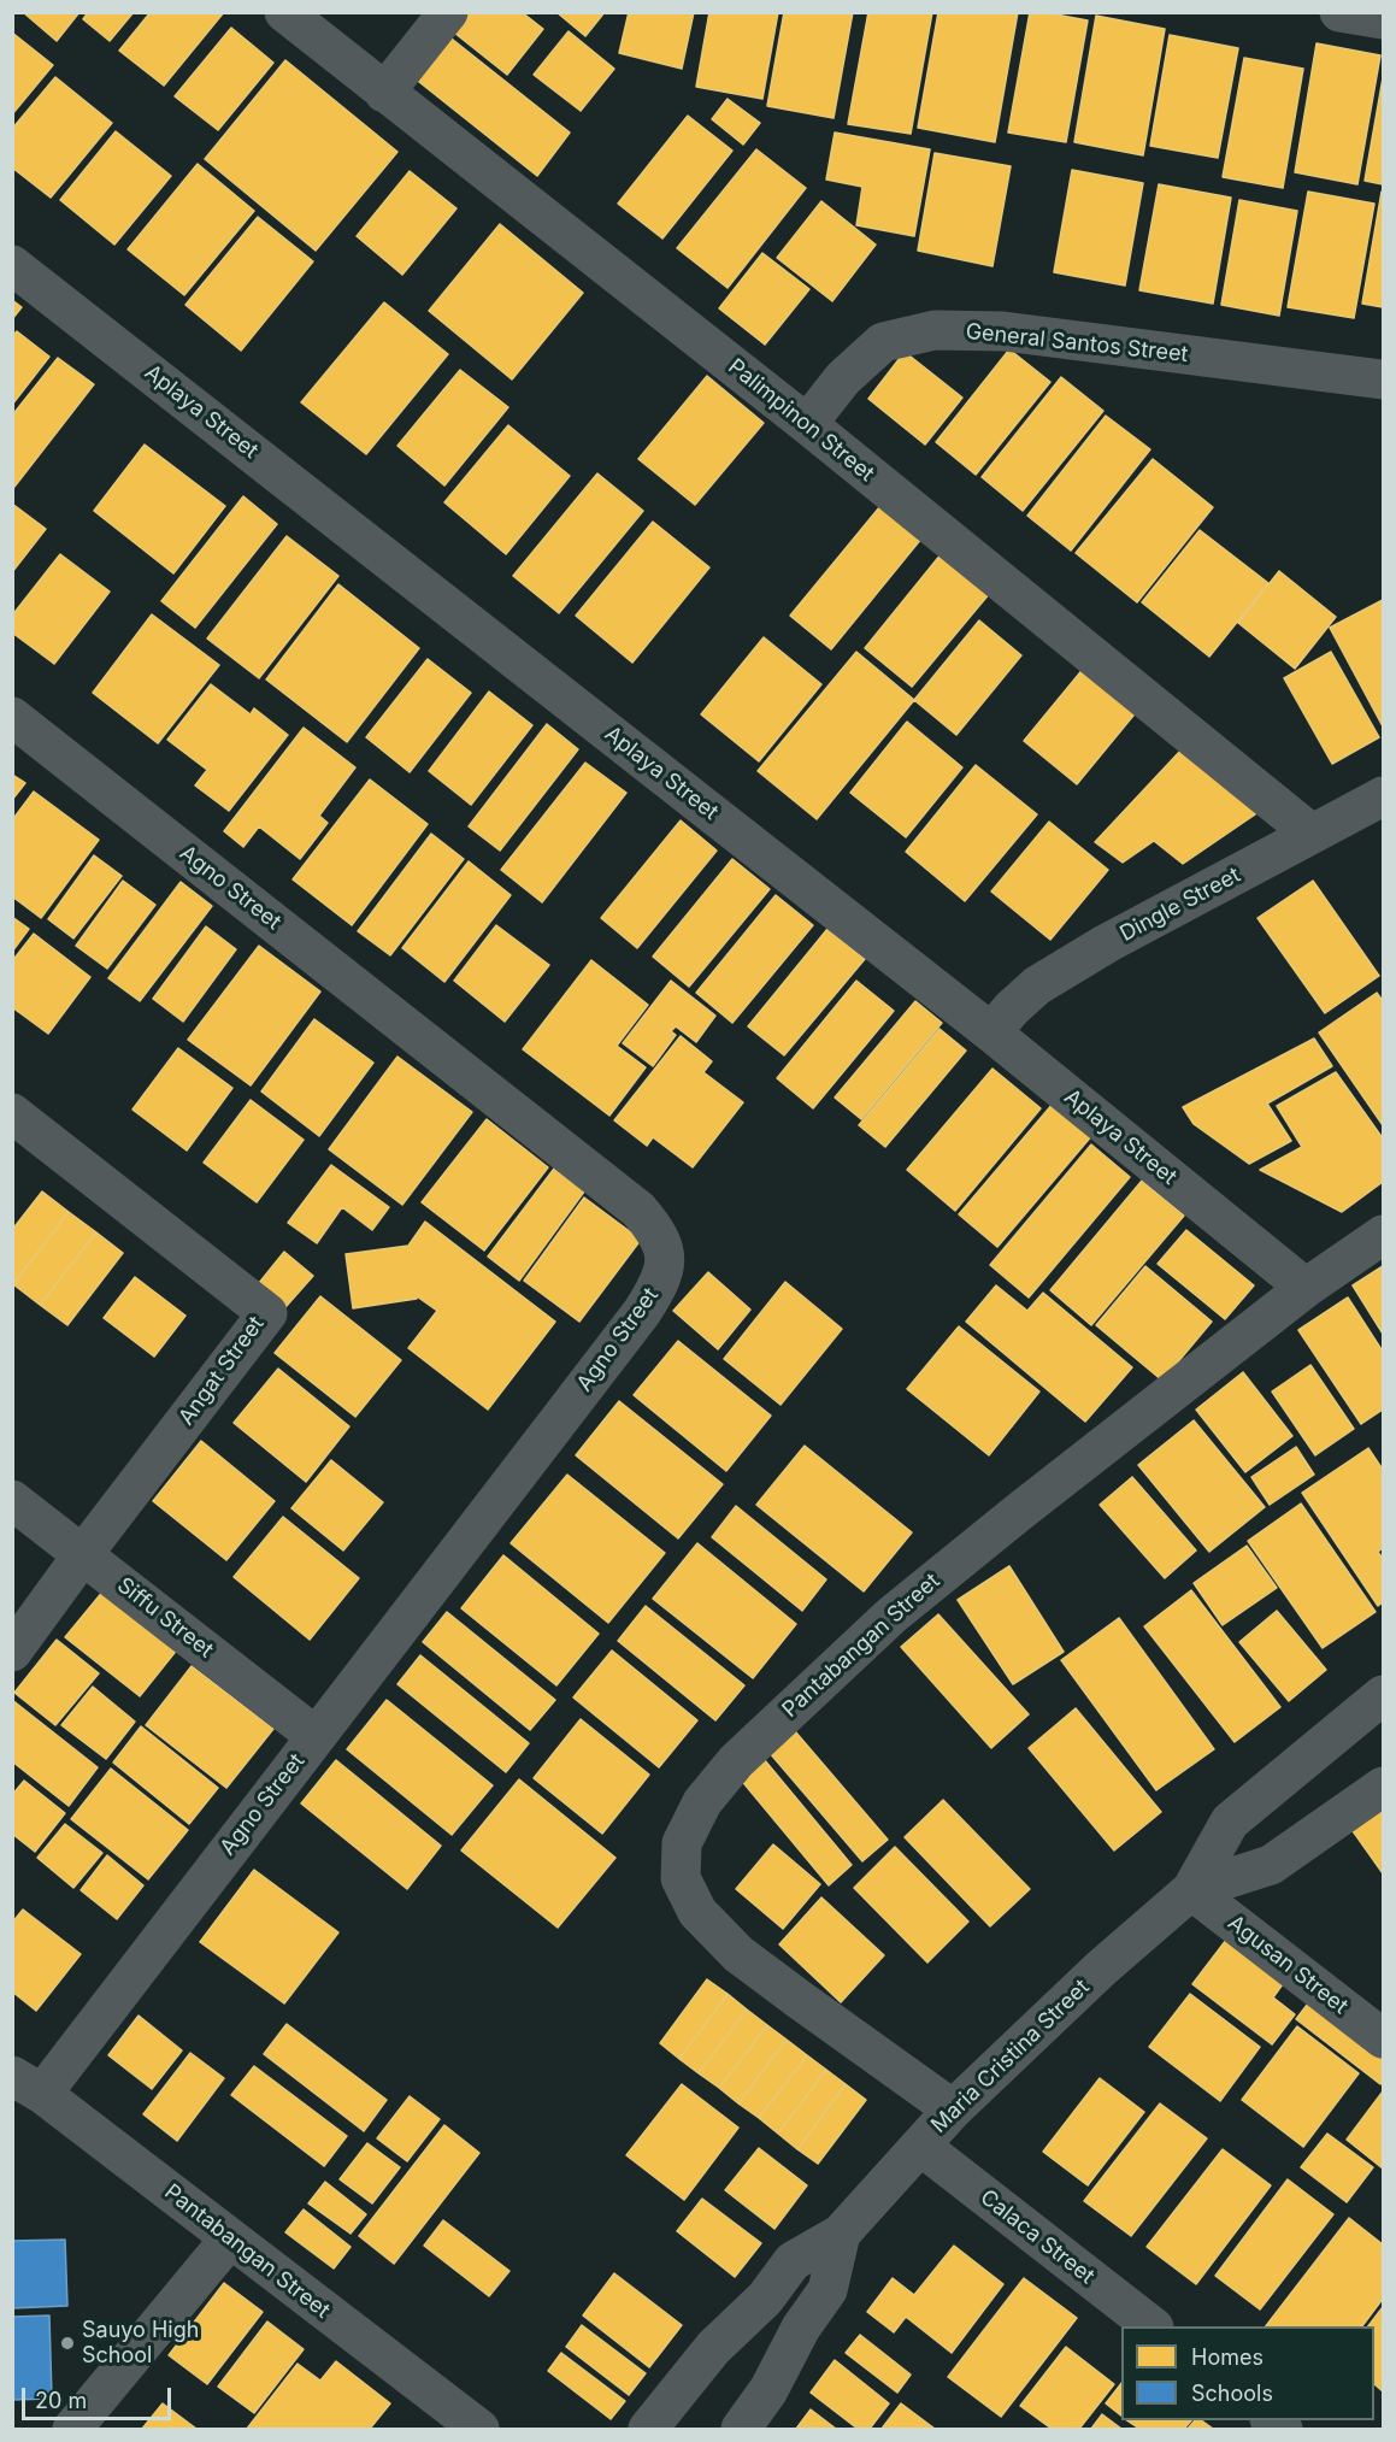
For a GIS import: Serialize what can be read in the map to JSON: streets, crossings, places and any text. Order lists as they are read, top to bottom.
{
  "streets": {
    "street": [
      "General Santos Street",
      "Aplaya Street",
      "Palimpinon Street",
      "Agno Street",
      "Dingle Street",
      "Angat Street",
      "Siffu Street",
      "Pantabangan Street",
      "Agusan Street",
      "Maria Cristina Street",
      "Calaca Street"
    ]
  },
  "crossings": [
    ["General Santos Street", "Palimpinon Street"],
    ["Aplaya Street", "Dingle Street"],
    ["Aplaya Street", "Pantabangan Street"],
    ["Palimpinon Street", "Dingle Street"],
    ["Agno Street", "Siffu Street"],
    ["Agno Street", "Pantabangan Street"],
    ["Angat Street", "Siffu Street"],
    ["Pantabangan Street", "Maria Cristina Street"],
    ["Agusan Street", "Maria Cristina Street"],
    ["Maria Cristina Street", "Calaca Street"]
  ],
  "places": ["Sauyo High School"],
  "legend": ["Homes", "Schools"],
  "scale_bar": "20 m"
}
